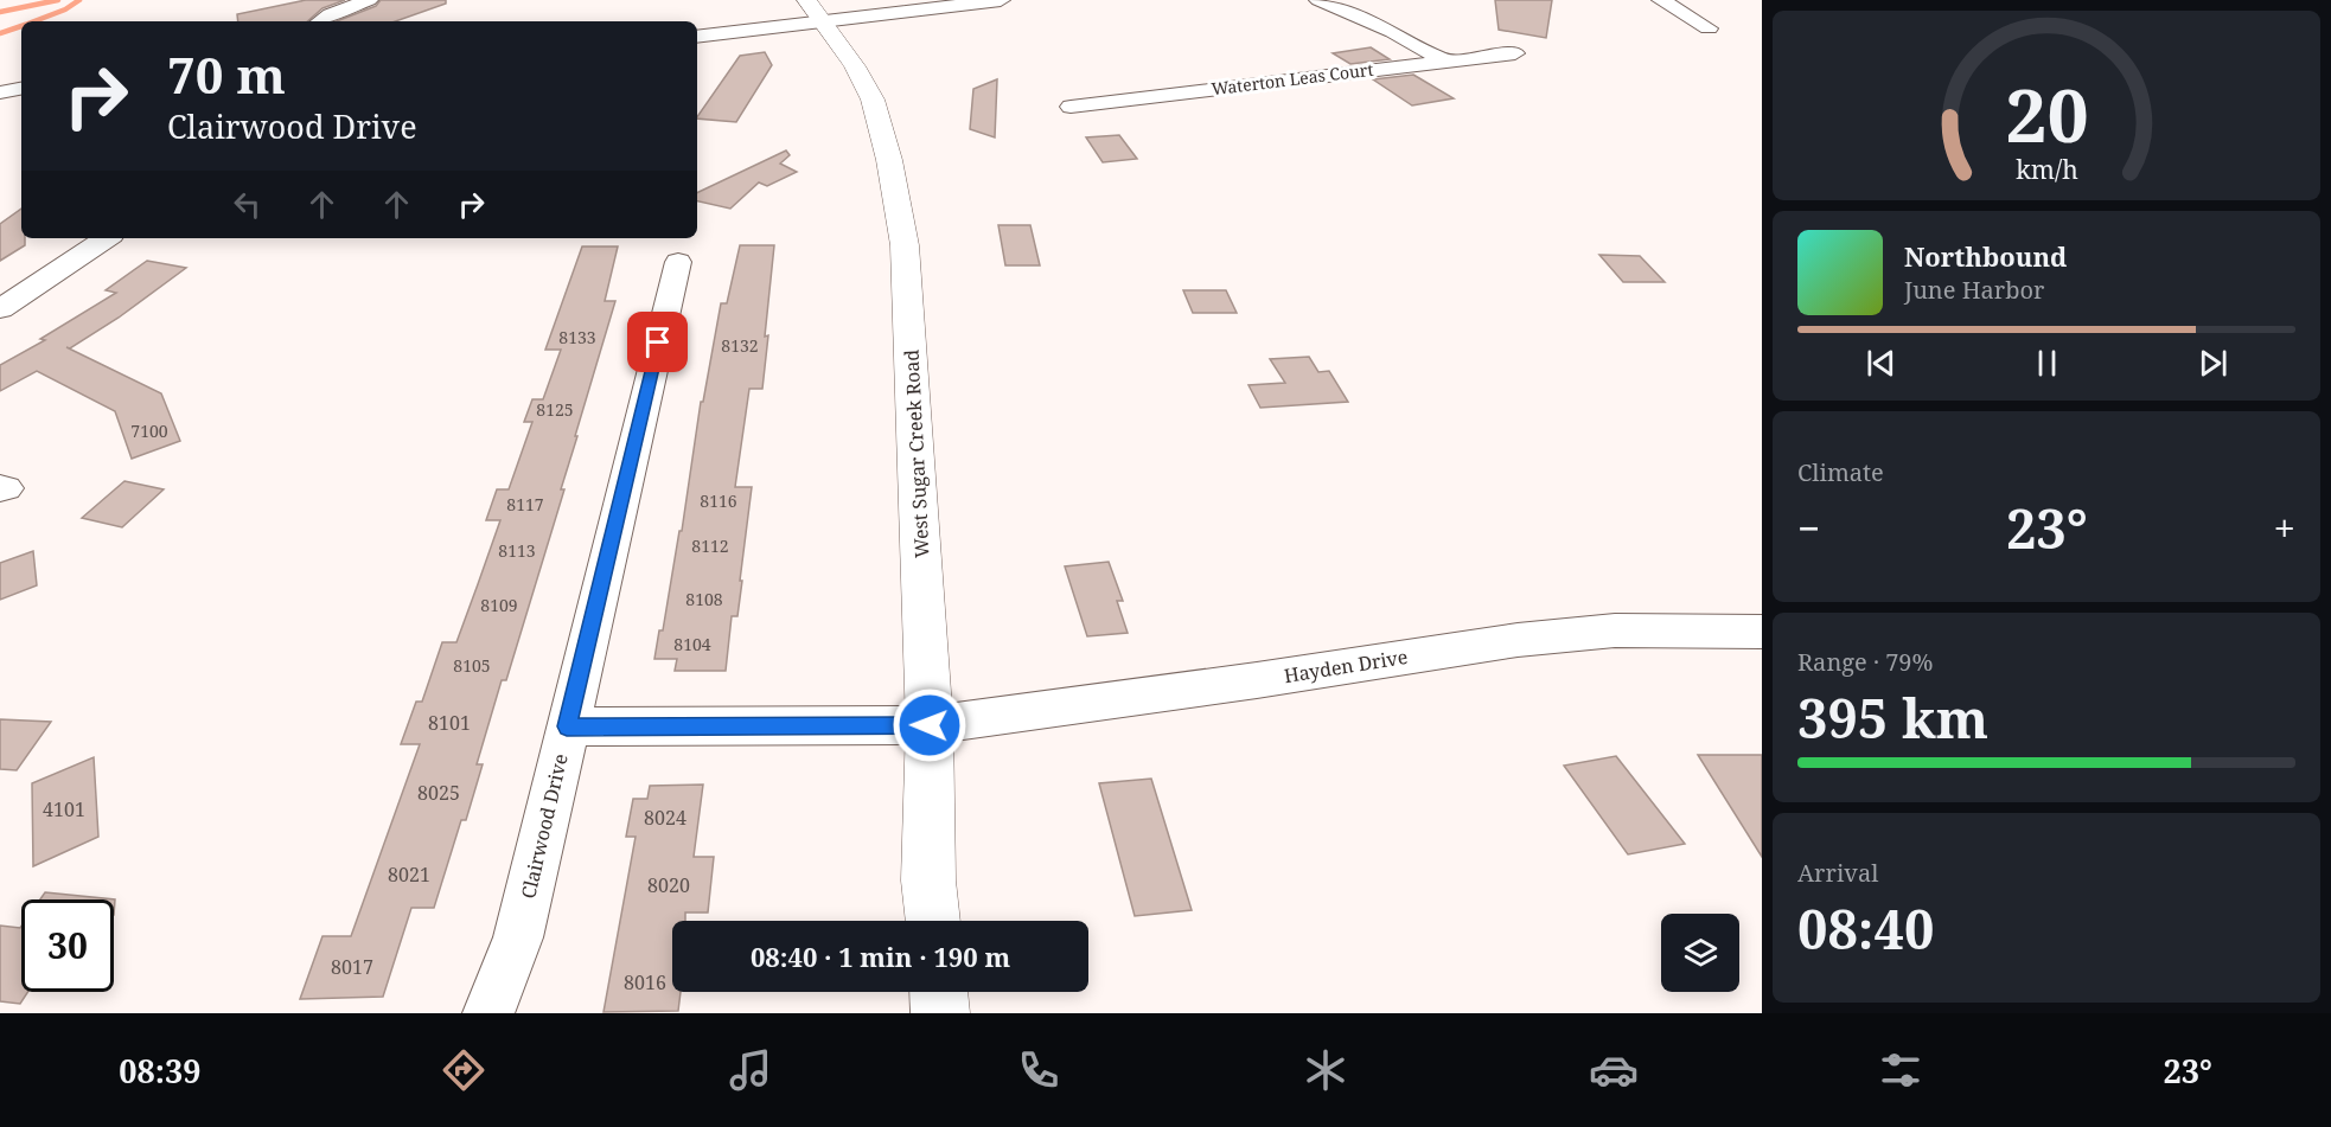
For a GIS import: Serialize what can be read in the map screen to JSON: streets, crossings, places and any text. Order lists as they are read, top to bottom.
{
  "streets": {
    "main road": ["West Sugar Creek Road"],
    "street": ["Waterton Leas Court", "Hayden Drive", "Clairwood Drive"]
  },
  "crossings": [
    ["West Sugar Creek Road", "Hayden Drive"],
    ["Hayden Drive", "Clairwood Drive"]
  ],
  "house_numbers": [
    "8133",
    "8132",
    "8125",
    "7100",
    "8116",
    "8117",
    "8112",
    "8113",
    "8108",
    "8109",
    "8104",
    "8105",
    "8101",
    "8025",
    "4101",
    "8024",
    "8021",
    "8020",
    "8017",
    "8016"
  ],
  "page": {
    "turn": ["70 m", "Clairwood Drive"],
    "song": ["Northbound", "June Harbor"],
    "tile": [
      "Climate",
      ["Range · 79%", "395 km"],
      ["Arrival", "08:40"]
    ],
    "heat": ["−", "23°", "+"],
    "limit": "30",
    "trip": "08:40 · 1 min · 190 m",
    "tabs": ["08:39", "23°"],
    "gauge": ["20", "km/h"]
  }
}
